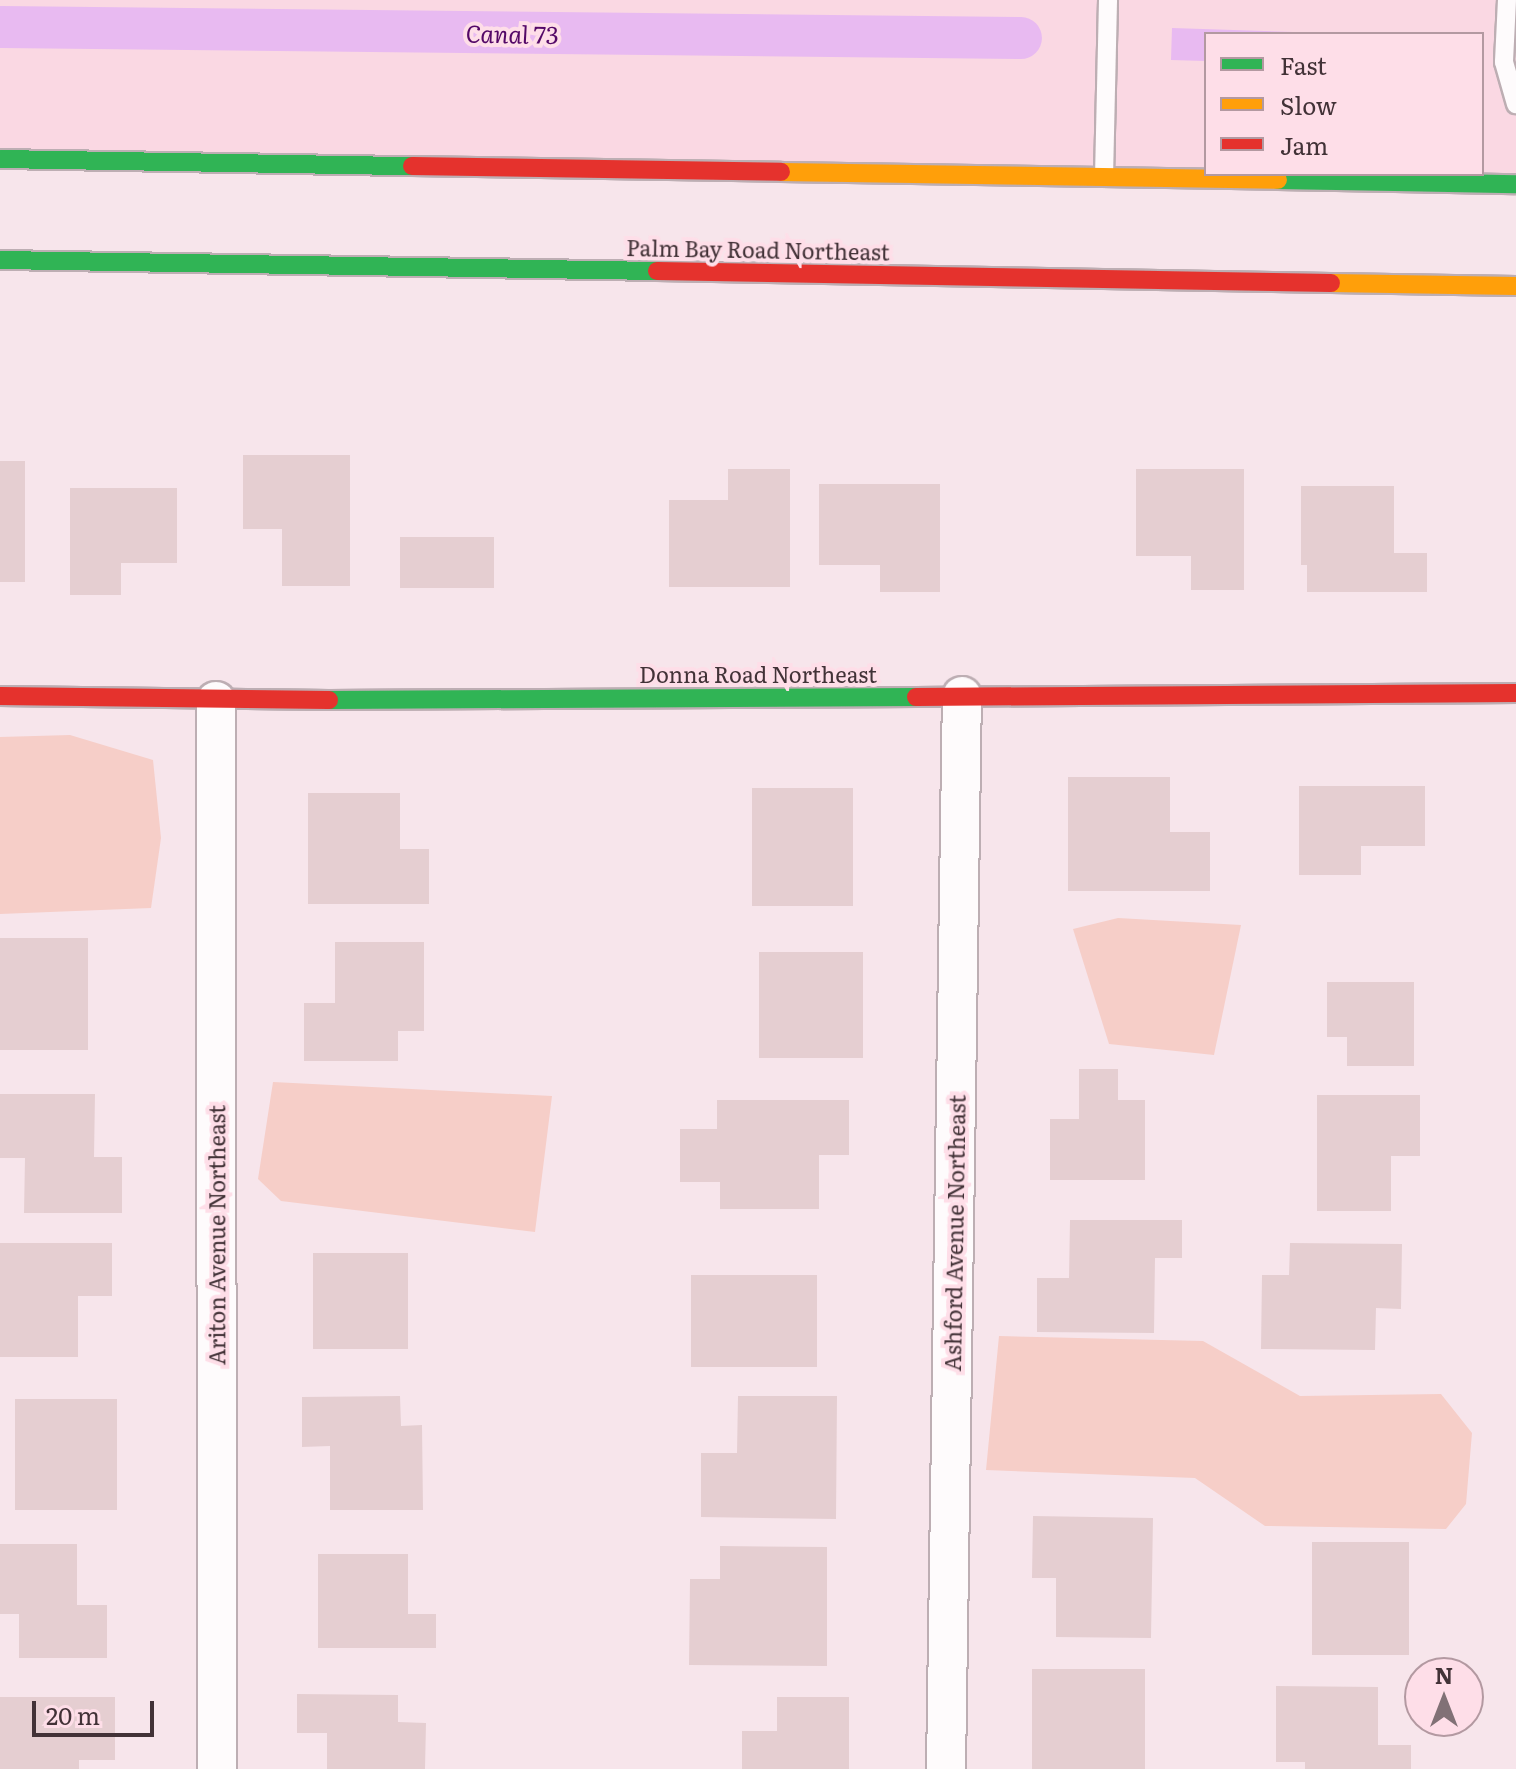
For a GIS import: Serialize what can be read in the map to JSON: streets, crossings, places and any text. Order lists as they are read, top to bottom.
{
  "streets": {
    "main road": ["Palm Bay Road Northeast", "Donna Road Northeast"],
    "street": ["Ashford Avenue Northeast", "Ariton Avenue Northeast"]
  },
  "crossings": [
    ["Donna Road Northeast", "Ashford Avenue Northeast"],
    ["Donna Road Northeast", "Ariton Avenue Northeast"]
  ],
  "water": ["Canal 73"],
  "legend": ["Fast", "Slow", "Jam"],
  "scale_bar": "20 m",
  "north": "top"
}
